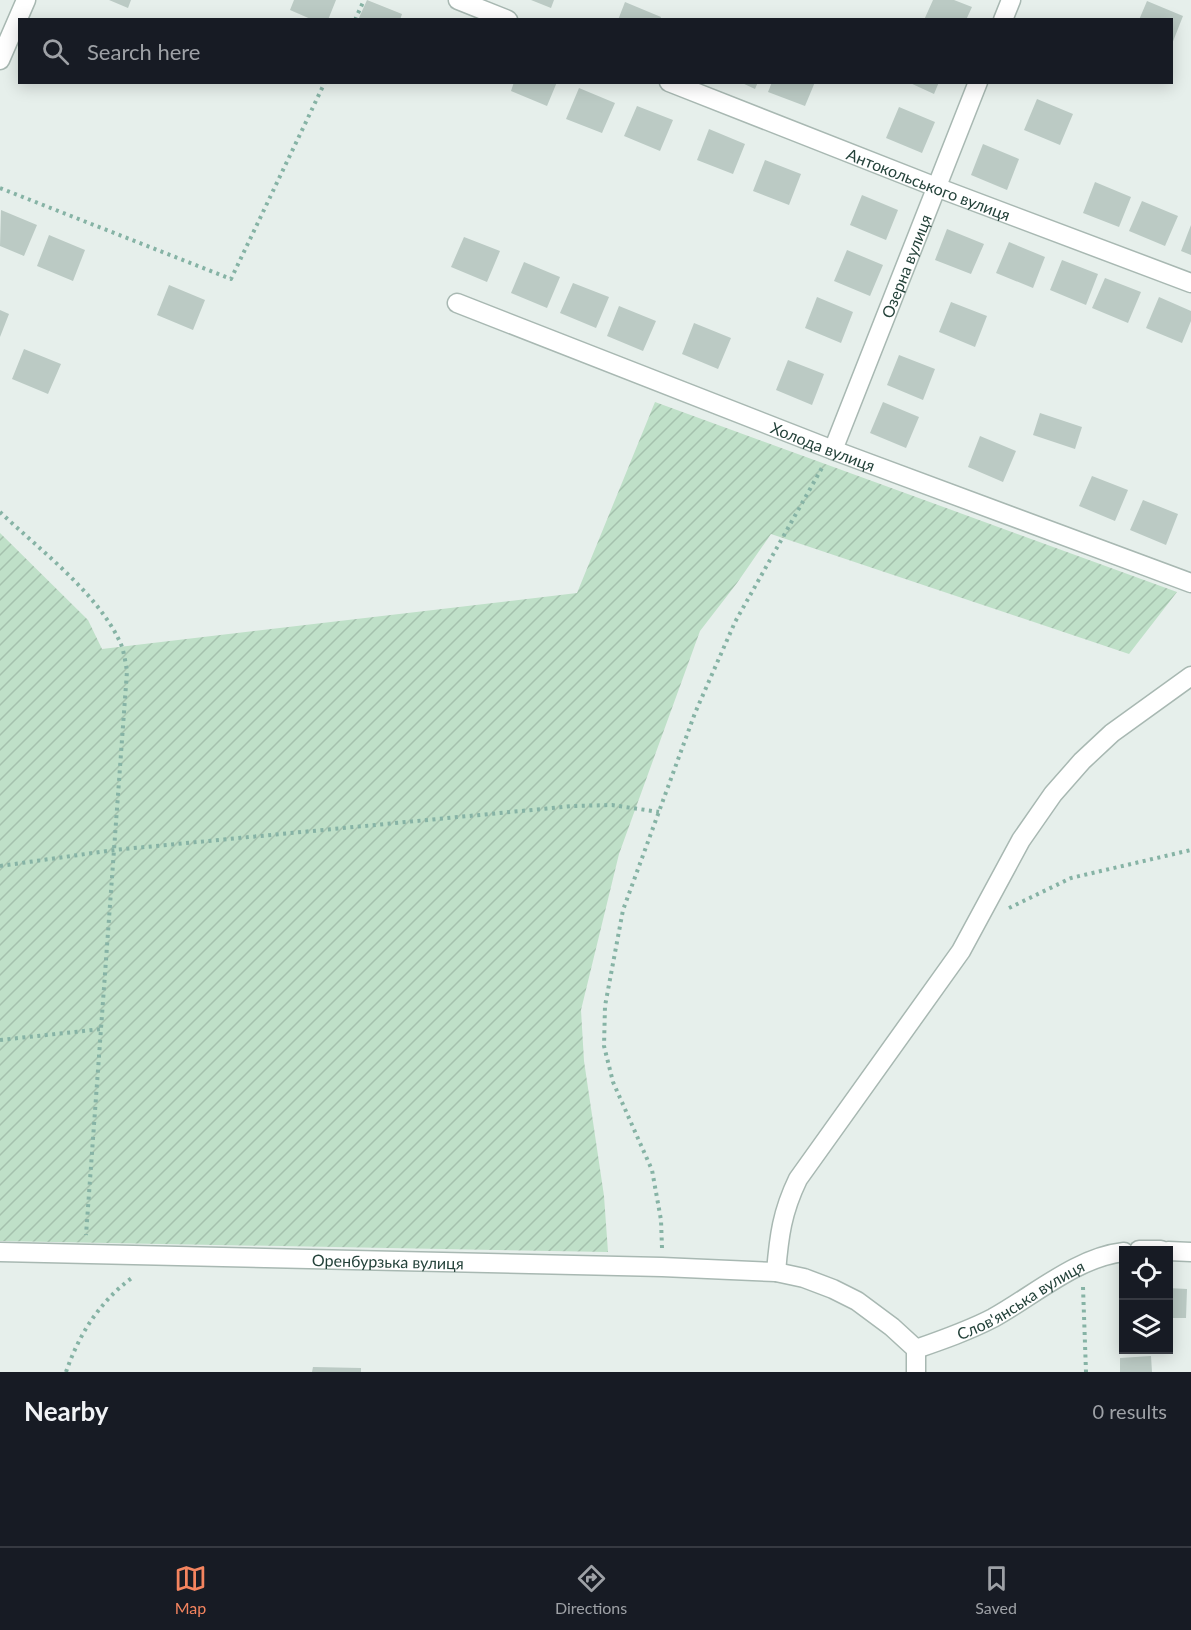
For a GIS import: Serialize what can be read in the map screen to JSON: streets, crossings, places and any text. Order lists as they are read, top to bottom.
{
  "streets": {
    "street": [
      "Антокольського вулиця",
      "Озерна вулиця",
      "Холода вулиця",
      "Оренбурзька вулиця",
      "Слов'янська вулиця"
    ]
  },
  "crossings": [
    ["Антокольського вулиця", "Озерна вулиця"],
    ["Озерна вулиця", "Холода вулиця"],
    ["Оренбурзька вулиця", "Слов'янська вулиця"]
  ],
  "page": {
    "search": "Search here",
    "heading": ["Nearby", "0 results"],
    "nav": ["Map", "Directions", "Saved"]
  }
}
